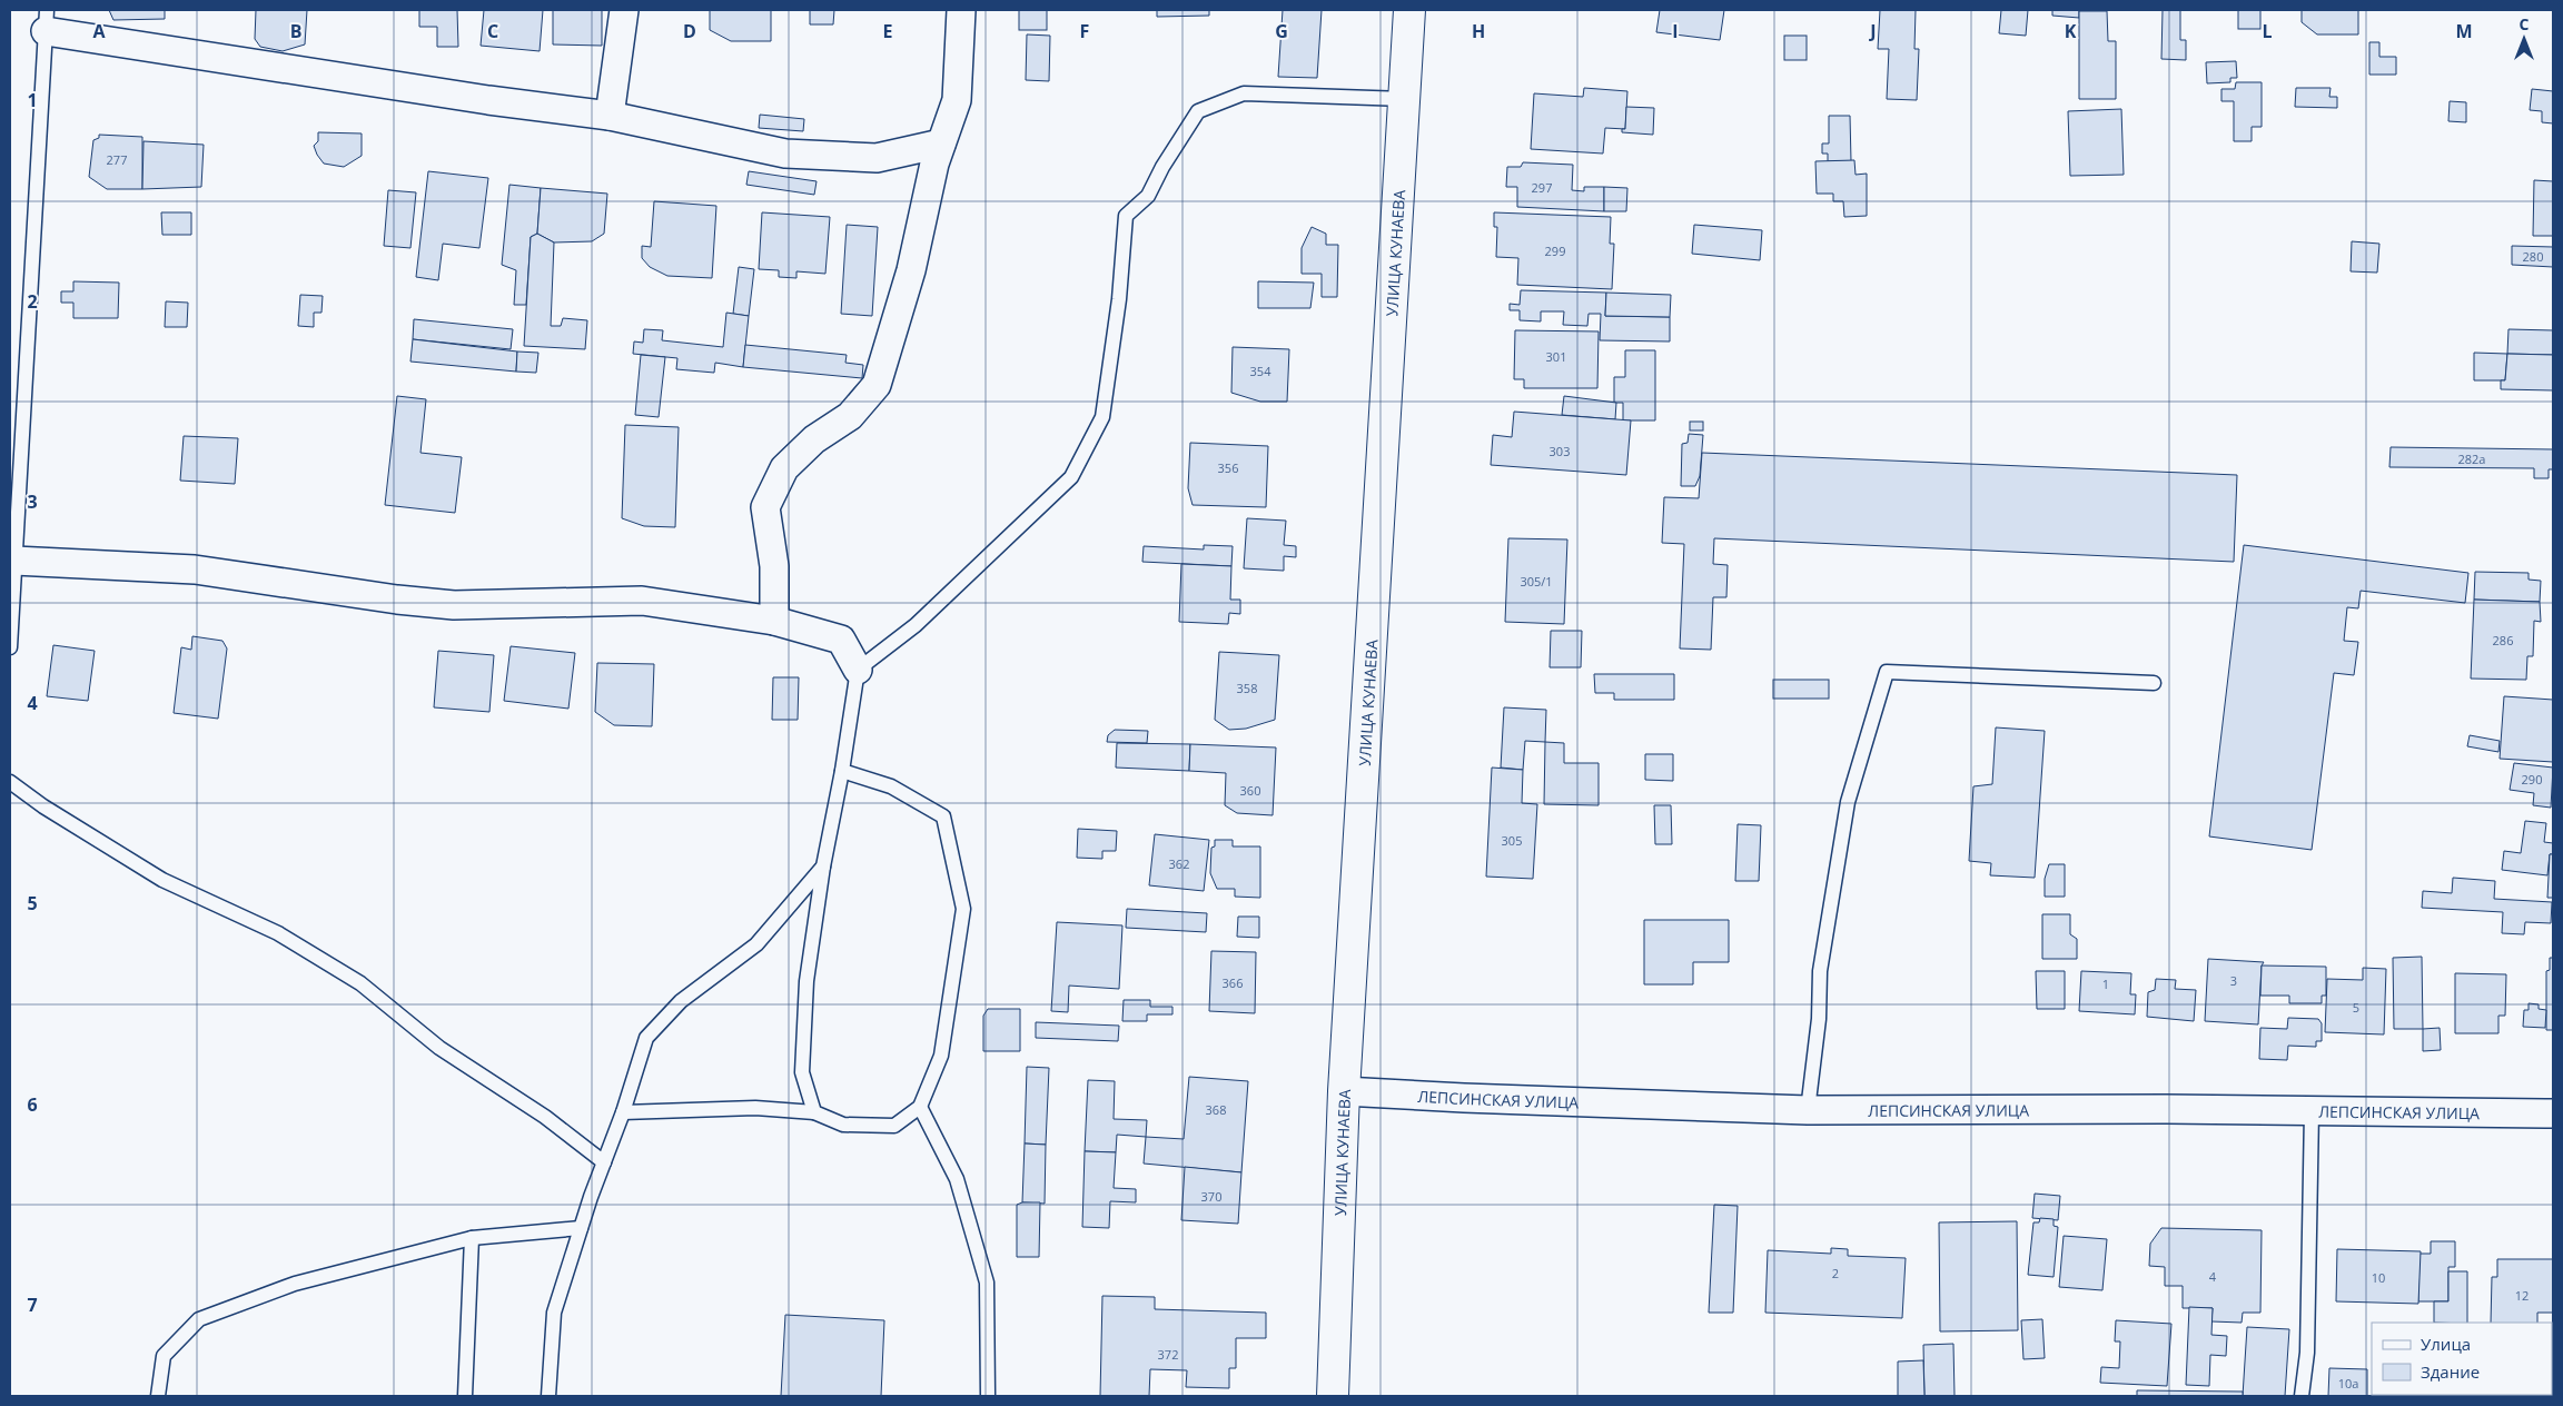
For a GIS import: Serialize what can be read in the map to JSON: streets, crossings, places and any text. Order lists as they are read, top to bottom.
{
  "streets": {
    "main road": ["УЛИЦА КУНАЕВА"],
    "street": ["ЛЕПСИНСКАЯ УЛИЦА"]
  },
  "crossings": [
    ["УЛИЦА КУНАЕВА", "ЛЕПСИНСКАЯ УЛИЦА"]
  ],
  "house_numbers": [
    "277",
    "297",
    "299",
    "280",
    "301",
    "354",
    "303",
    "282а",
    "356",
    "305/1",
    "286",
    "358",
    "290",
    "360",
    "305",
    "362",
    "3",
    "366",
    "1",
    "5",
    "368",
    "370",
    "2",
    "4",
    "10",
    "12",
    "372",
    "10а"
  ],
  "legend": ["Улица", "Здание"],
  "north": "top",
  "grid": {
    "columns": [
      "A",
      "B",
      "C",
      "D",
      "E",
      "F",
      "G",
      "H",
      "I",
      "J",
      "K",
      "L",
      "M"
    ],
    "rows": [
      "1",
      "2",
      "3",
      "4",
      "5",
      "6",
      "7"
    ]
  }
}
